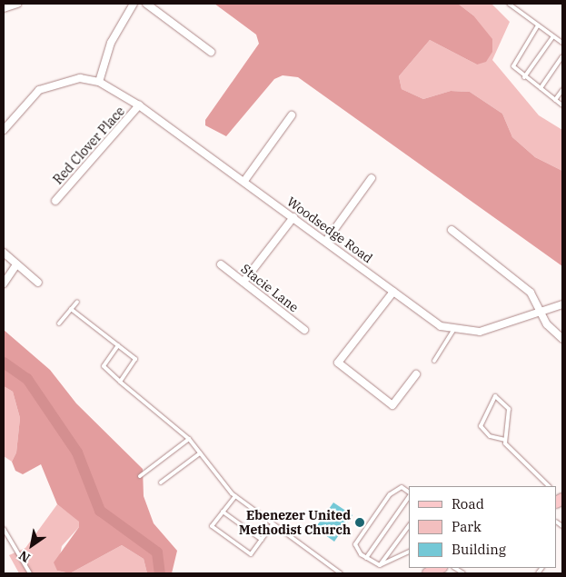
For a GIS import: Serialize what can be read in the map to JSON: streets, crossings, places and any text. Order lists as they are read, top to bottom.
{
  "streets": {
    "street": ["Red Clover Place", "Woodsedge Road", "Stacie Lane"]
  },
  "crossings": [
    ["Red Clover Place", "Woodsedge Road"]
  ],
  "places": ["Ebenezer United Methodist Church"],
  "legend": ["Road", "Park", "Building"],
  "north": "bottom left"
}
